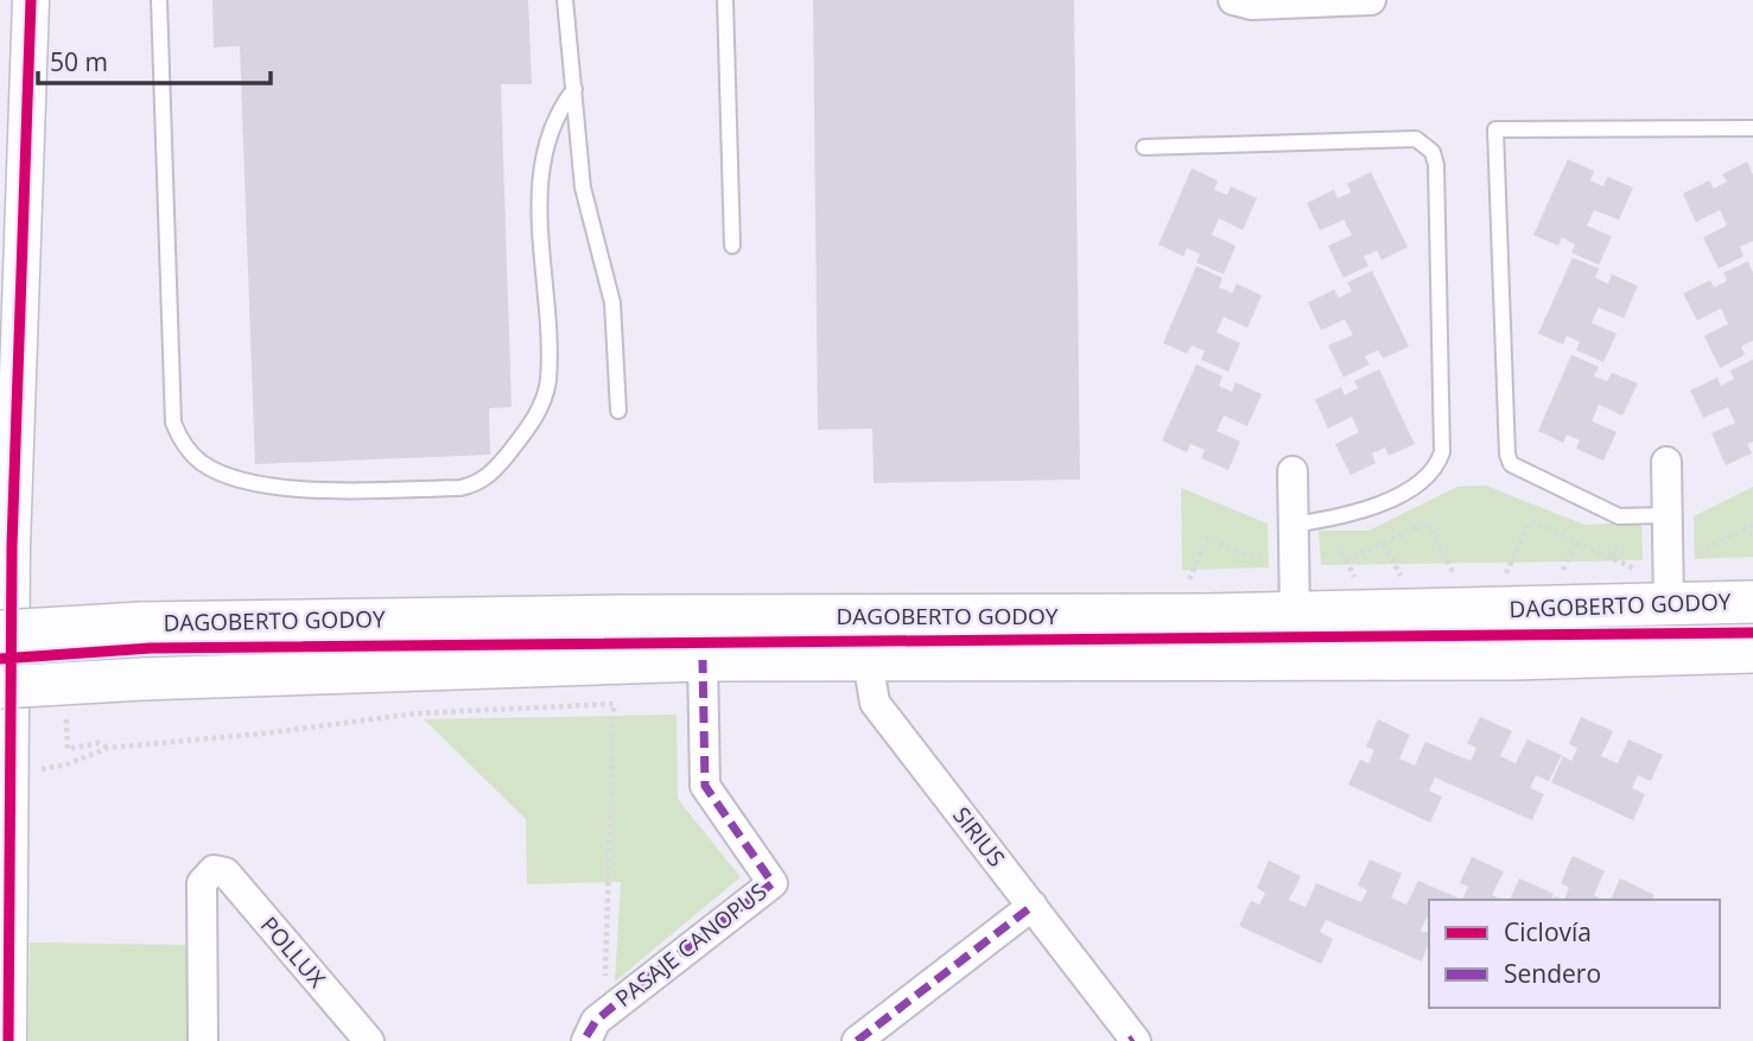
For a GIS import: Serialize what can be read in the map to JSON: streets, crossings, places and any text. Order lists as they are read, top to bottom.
{
  "streets": {
    "main road": ["DAGOBERTO GODOY"],
    "street": ["SIRIUS", "PASAJE CANOPUS", "POLLUX"]
  },
  "crossings": [
    ["DAGOBERTO GODOY", "SIRIUS"],
    ["DAGOBERTO GODOY", "PASAJE CANOPUS"]
  ],
  "legend": ["Ciclovía", "Sendero"],
  "scale_bar": "50 m"
}
